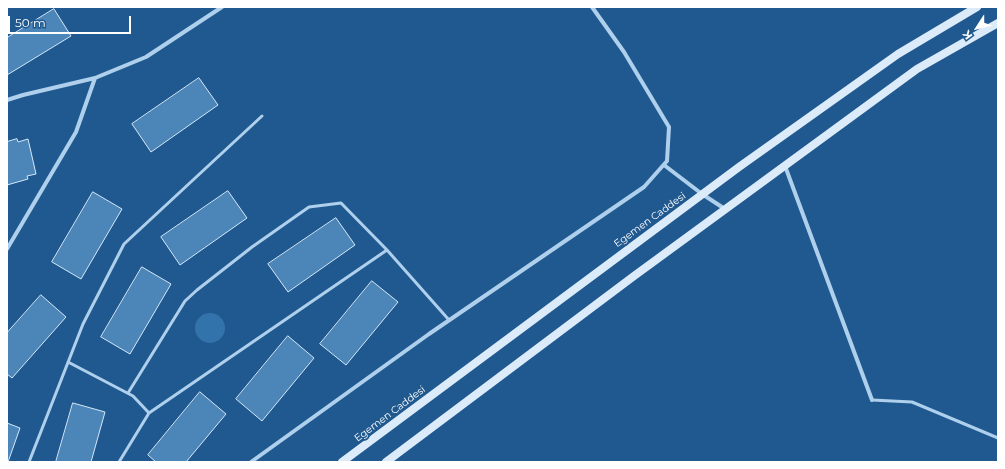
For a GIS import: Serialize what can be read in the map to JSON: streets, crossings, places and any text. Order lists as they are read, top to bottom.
{
  "streets": {
    "main road": ["Egemen Caddesi"]
  },
  "scale_bar": "50 m",
  "north": "bottom left"
}
